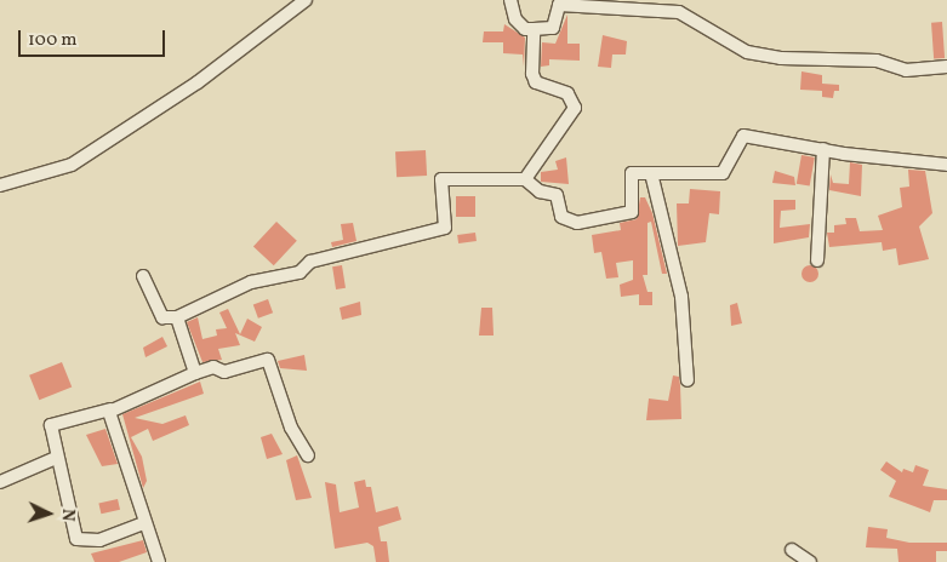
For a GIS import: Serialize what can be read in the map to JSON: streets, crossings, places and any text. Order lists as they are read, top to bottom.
{
  "scale_bar": "100 m",
  "north": "right"
}
